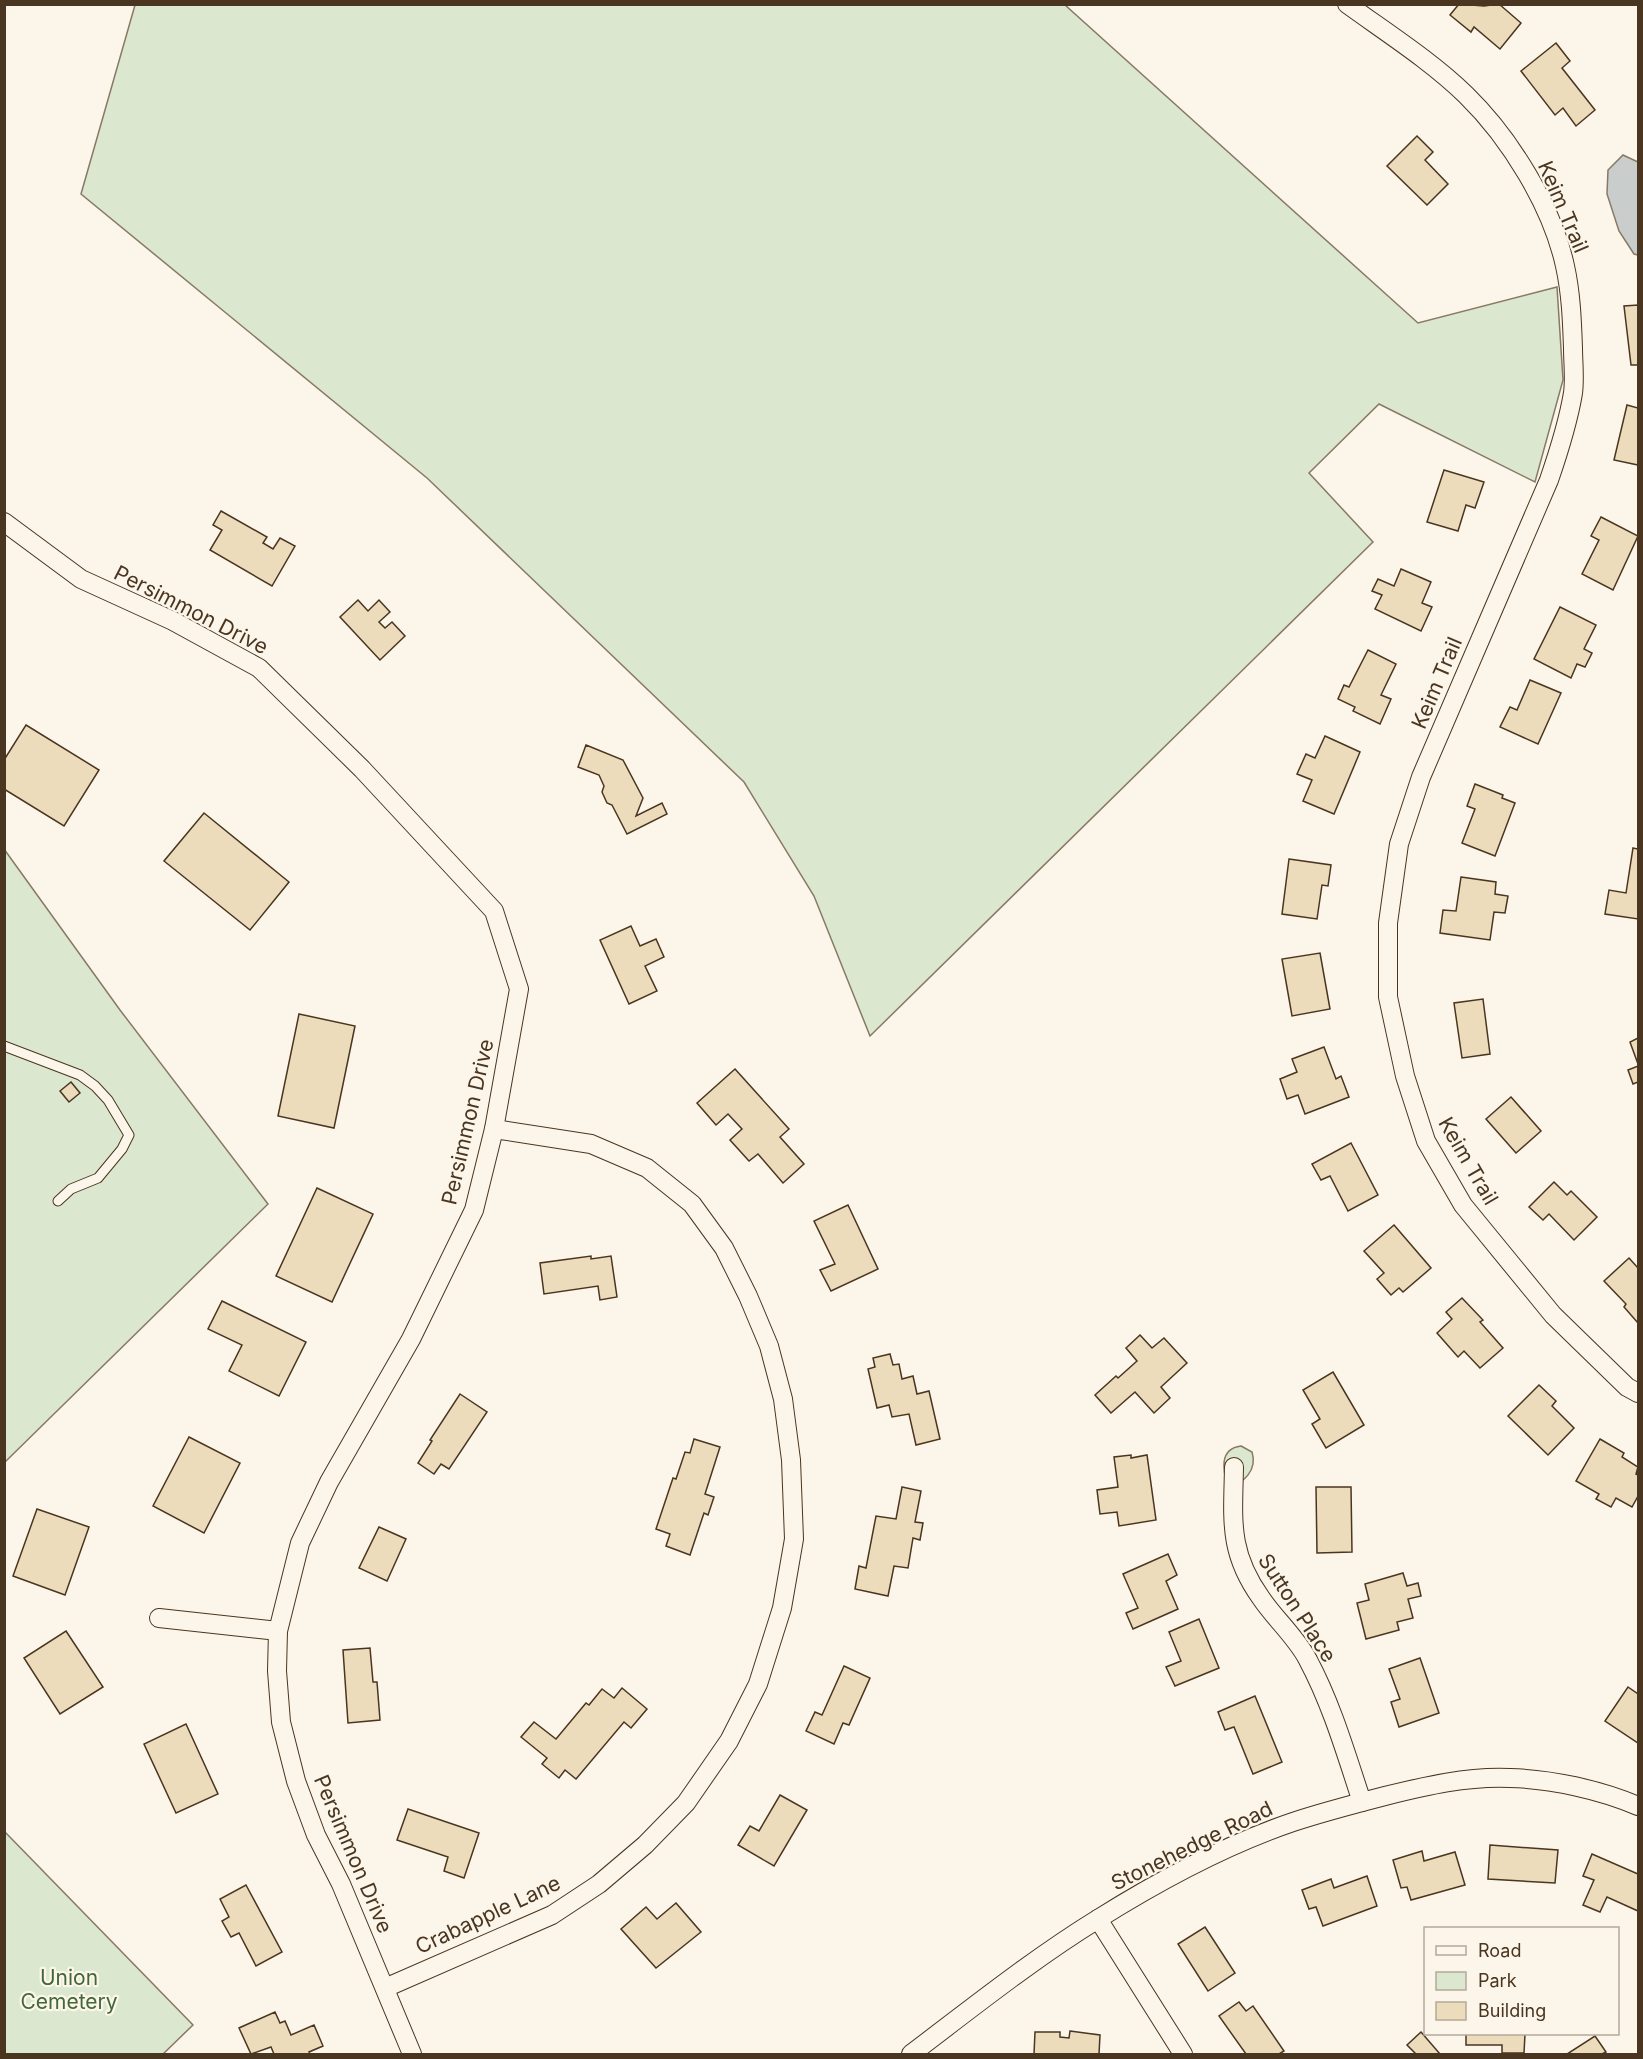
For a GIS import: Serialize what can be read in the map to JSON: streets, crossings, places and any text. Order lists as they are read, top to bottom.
{
  "streets": {
    "street": [
      "Keim Trail",
      "Persimmon Drive",
      "Sutton Place",
      "Stonehedge Road",
      "Crabapple Lane"
    ]
  },
  "crossings": [
    ["Persimmon Drive", "Crabapple Lane"],
    ["Sutton Place", "Stonehedge Road"]
  ],
  "parks": ["Union Cemetery"],
  "legend": ["Road", "Park", "Building"]
}
